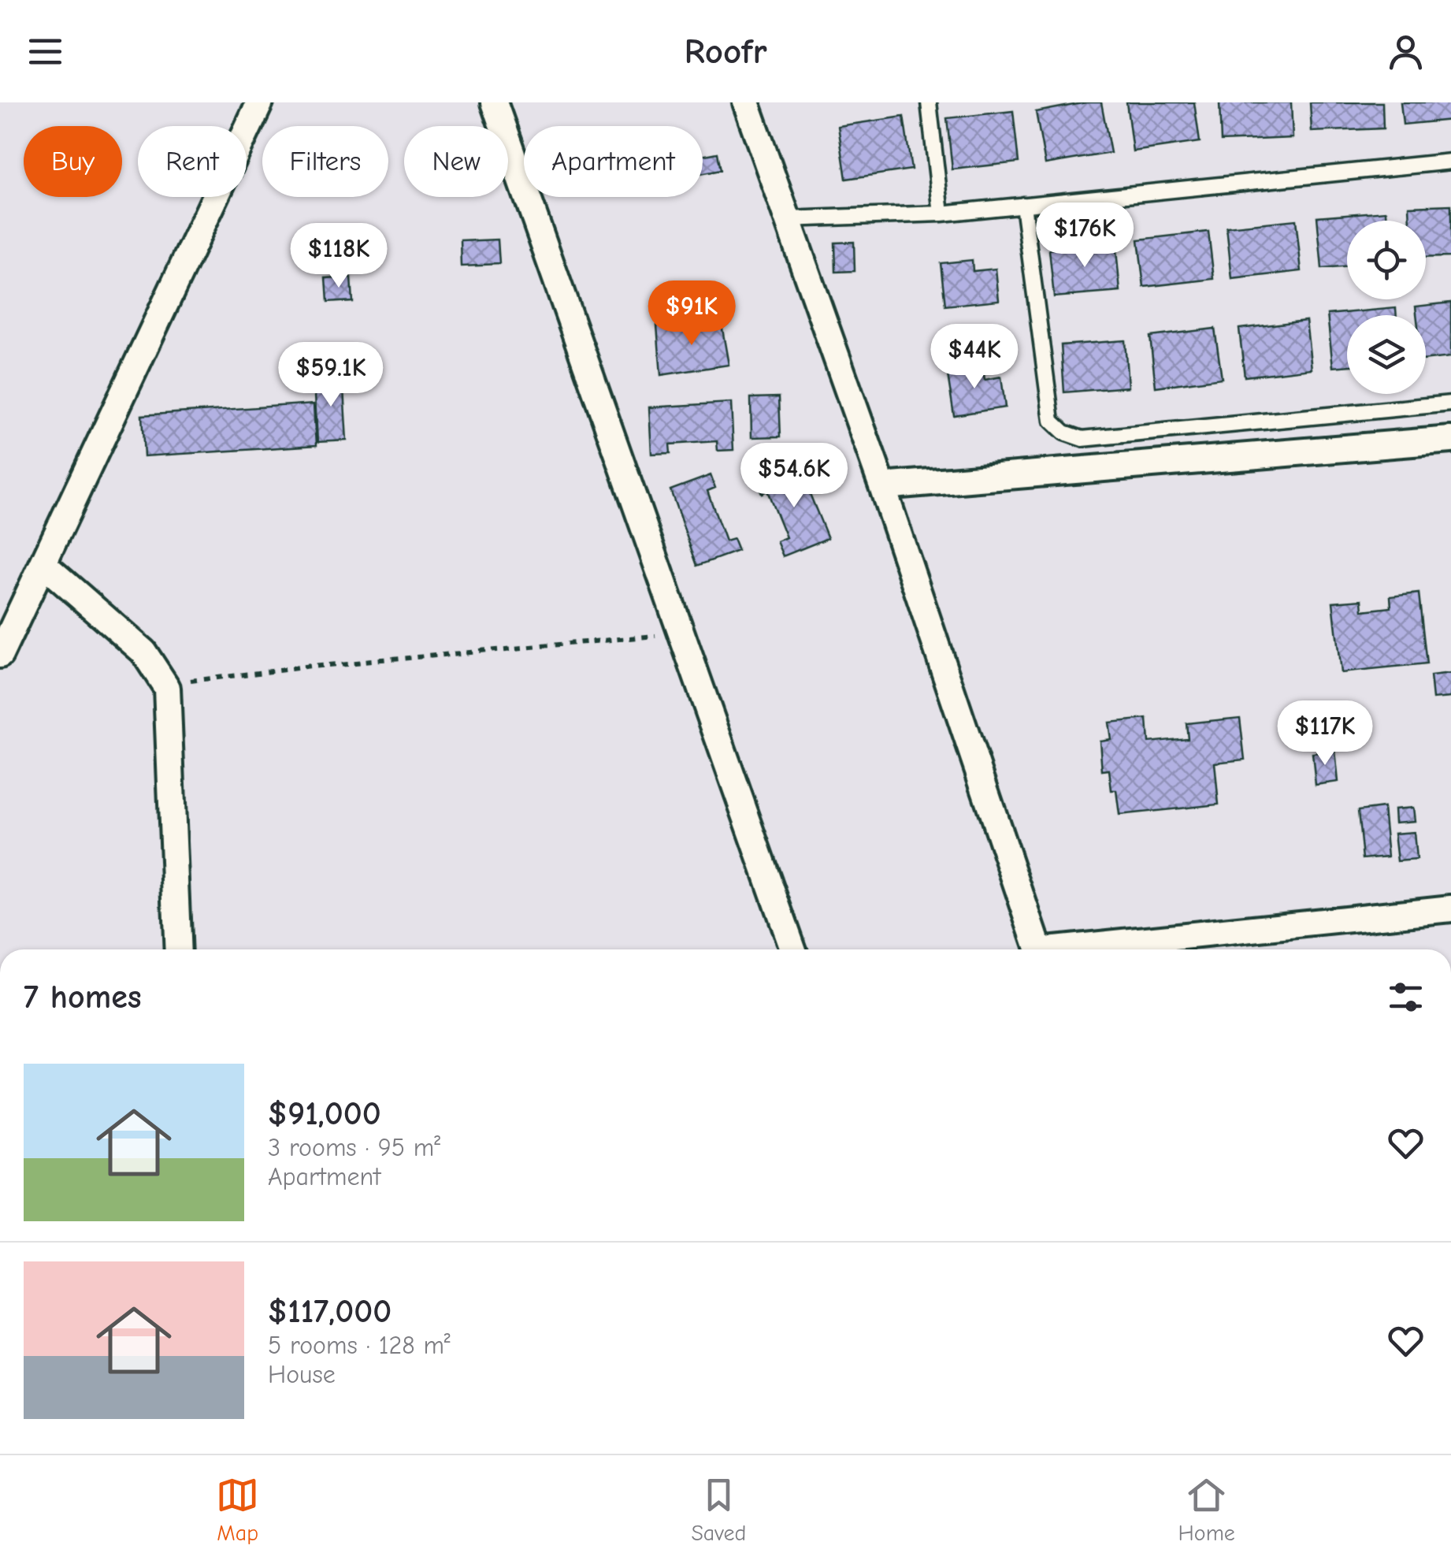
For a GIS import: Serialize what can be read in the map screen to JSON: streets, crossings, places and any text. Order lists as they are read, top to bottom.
{
  "page": {
    "header": "Roofr",
    "chip": [
      "Buy",
      "Rent",
      "Filters",
      "New",
      "Apartment"
    ],
    "price": [
      "$176K",
      "$118K",
      "$91K",
      "$44K",
      "$59.1K",
      "$54.6K",
      "$117K"
    ],
    "heading": "7 homes",
    "list": [
      {
        "name": "$91,000",
        "note": "3 rooms · 95 m² · Apartment"
      },
      {
        "name": "$117,000",
        "note": "5 rooms · 128 m² · House"
      }
    ],
    "tabs": ["Map", "Saved", "Home"]
  }
}
